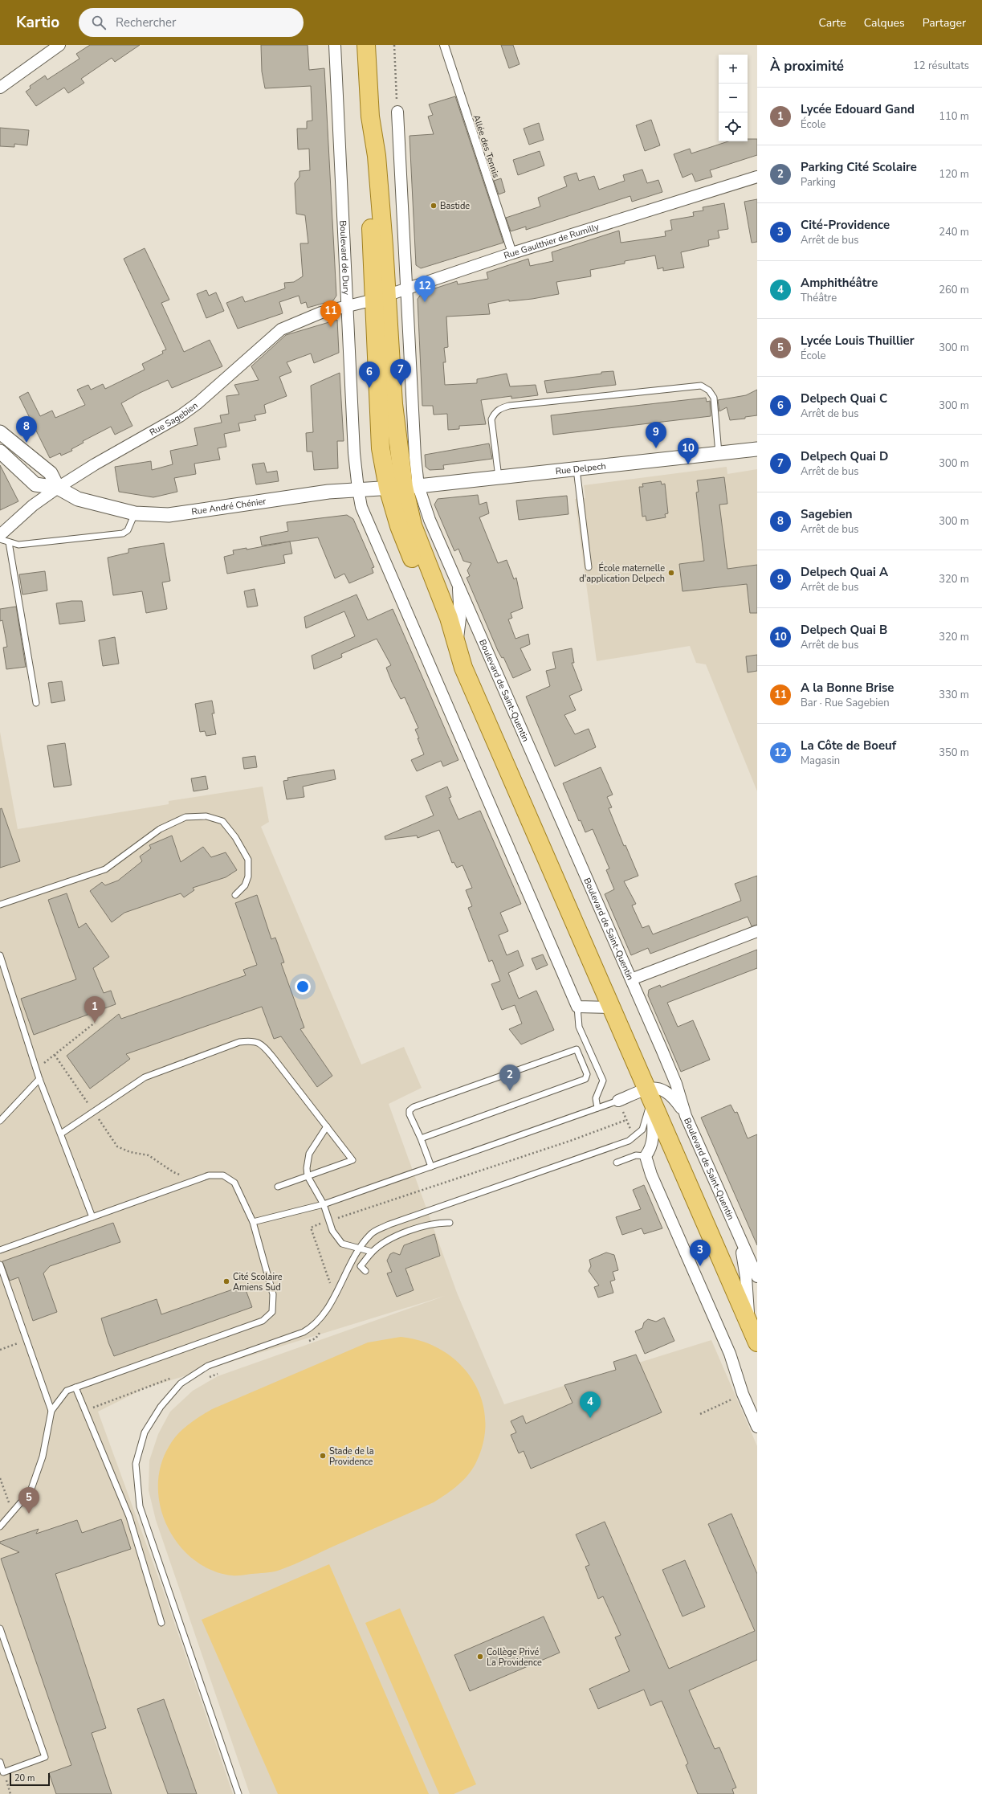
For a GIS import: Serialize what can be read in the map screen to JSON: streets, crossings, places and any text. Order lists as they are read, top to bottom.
{
  "streets": {
    "main road": ["Boulevard de Saint-Quentin"],
    "street": [
      "Allée des Tennis",
      "Rue Gaulthier de Rumilly",
      "Boulevard de Dury",
      "Rue Sagebien",
      "Rue Delpech",
      "Rue André Chénier"
    ]
  },
  "crossings": [
    ["Allée des Tennis", "Rue Gaulthier de Rumilly"],
    ["Rue Gaulthier de Rumilly", "Boulevard de Dury"],
    ["Rue Gaulthier de Rumilly", "Rue Sagebien"],
    ["Boulevard de Dury", "Rue Sagebien"],
    ["Boulevard de Dury", "Rue André Chénier"],
    ["Rue Sagebien", "Rue André Chénier"],
    ["Rue Delpech", "Rue André Chénier"],
    ["Rue Delpech", "Boulevard de Saint-Quentin"],
    ["Rue André Chénier", "Boulevard de Saint-Quentin"]
  ],
  "places": [
    "Bastide",
    "École maternelle d'application Delpech",
    "Cité Scolaire Amiens Sud",
    "Stade de la Providence",
    "Collège Privé La Providence"
  ],
  "scale_bar": "20 m",
  "page": {
    "header": "Kartio",
    "search": "Rechercher",
    "nav": ["Carte", "Calques", "Partager"],
    "heading": ["À proximité", "12 résultats"],
    "map_buttons": ["+", "−"],
    "list": [
      {
        "mark": "1",
        "name": "Lycée Edouard Gand",
        "note": "École",
        "value": "110 m"
      },
      {
        "mark": "2",
        "name": "Parking Cité Scolaire",
        "note": "Parking",
        "value": "120 m"
      },
      {
        "mark": "3",
        "name": "Cité-Providence",
        "note": "Arrêt de bus",
        "value": "240 m"
      },
      {
        "mark": "4",
        "name": "Amphithéâtre",
        "note": "Théâtre",
        "value": "260 m"
      },
      {
        "mark": "5",
        "name": "Lycée Louis Thuillier",
        "note": "École",
        "value": "300 m"
      },
      {
        "mark": "6",
        "name": "Delpech Quai C",
        "note": "Arrêt de bus",
        "value": "300 m"
      },
      {
        "mark": "7",
        "name": "Delpech Quai D",
        "note": "Arrêt de bus",
        "value": "300 m"
      },
      {
        "mark": "8",
        "name": "Sagebien",
        "note": "Arrêt de bus",
        "value": "300 m"
      },
      {
        "mark": "9",
        "name": "Delpech Quai A",
        "note": "Arrêt de bus",
        "value": "320 m"
      },
      {
        "mark": "10",
        "name": "Delpech Quai B",
        "note": "Arrêt de bus",
        "value": "320 m"
      },
      {
        "mark": "11",
        "name": "A la Bonne Brise",
        "note": "Bar · Rue Sagebien",
        "value": "330 m"
      },
      {
        "mark": "12",
        "name": "La Côte de Boeuf",
        "note": "Magasin",
        "value": "350 m"
      }
    ],
    "pins": [
      "12",
      "11",
      "7",
      "6",
      "8",
      "9",
      "10",
      "1",
      "2",
      "3",
      "4",
      "5"
    ],
    "scale": "20 m"
  }
}
